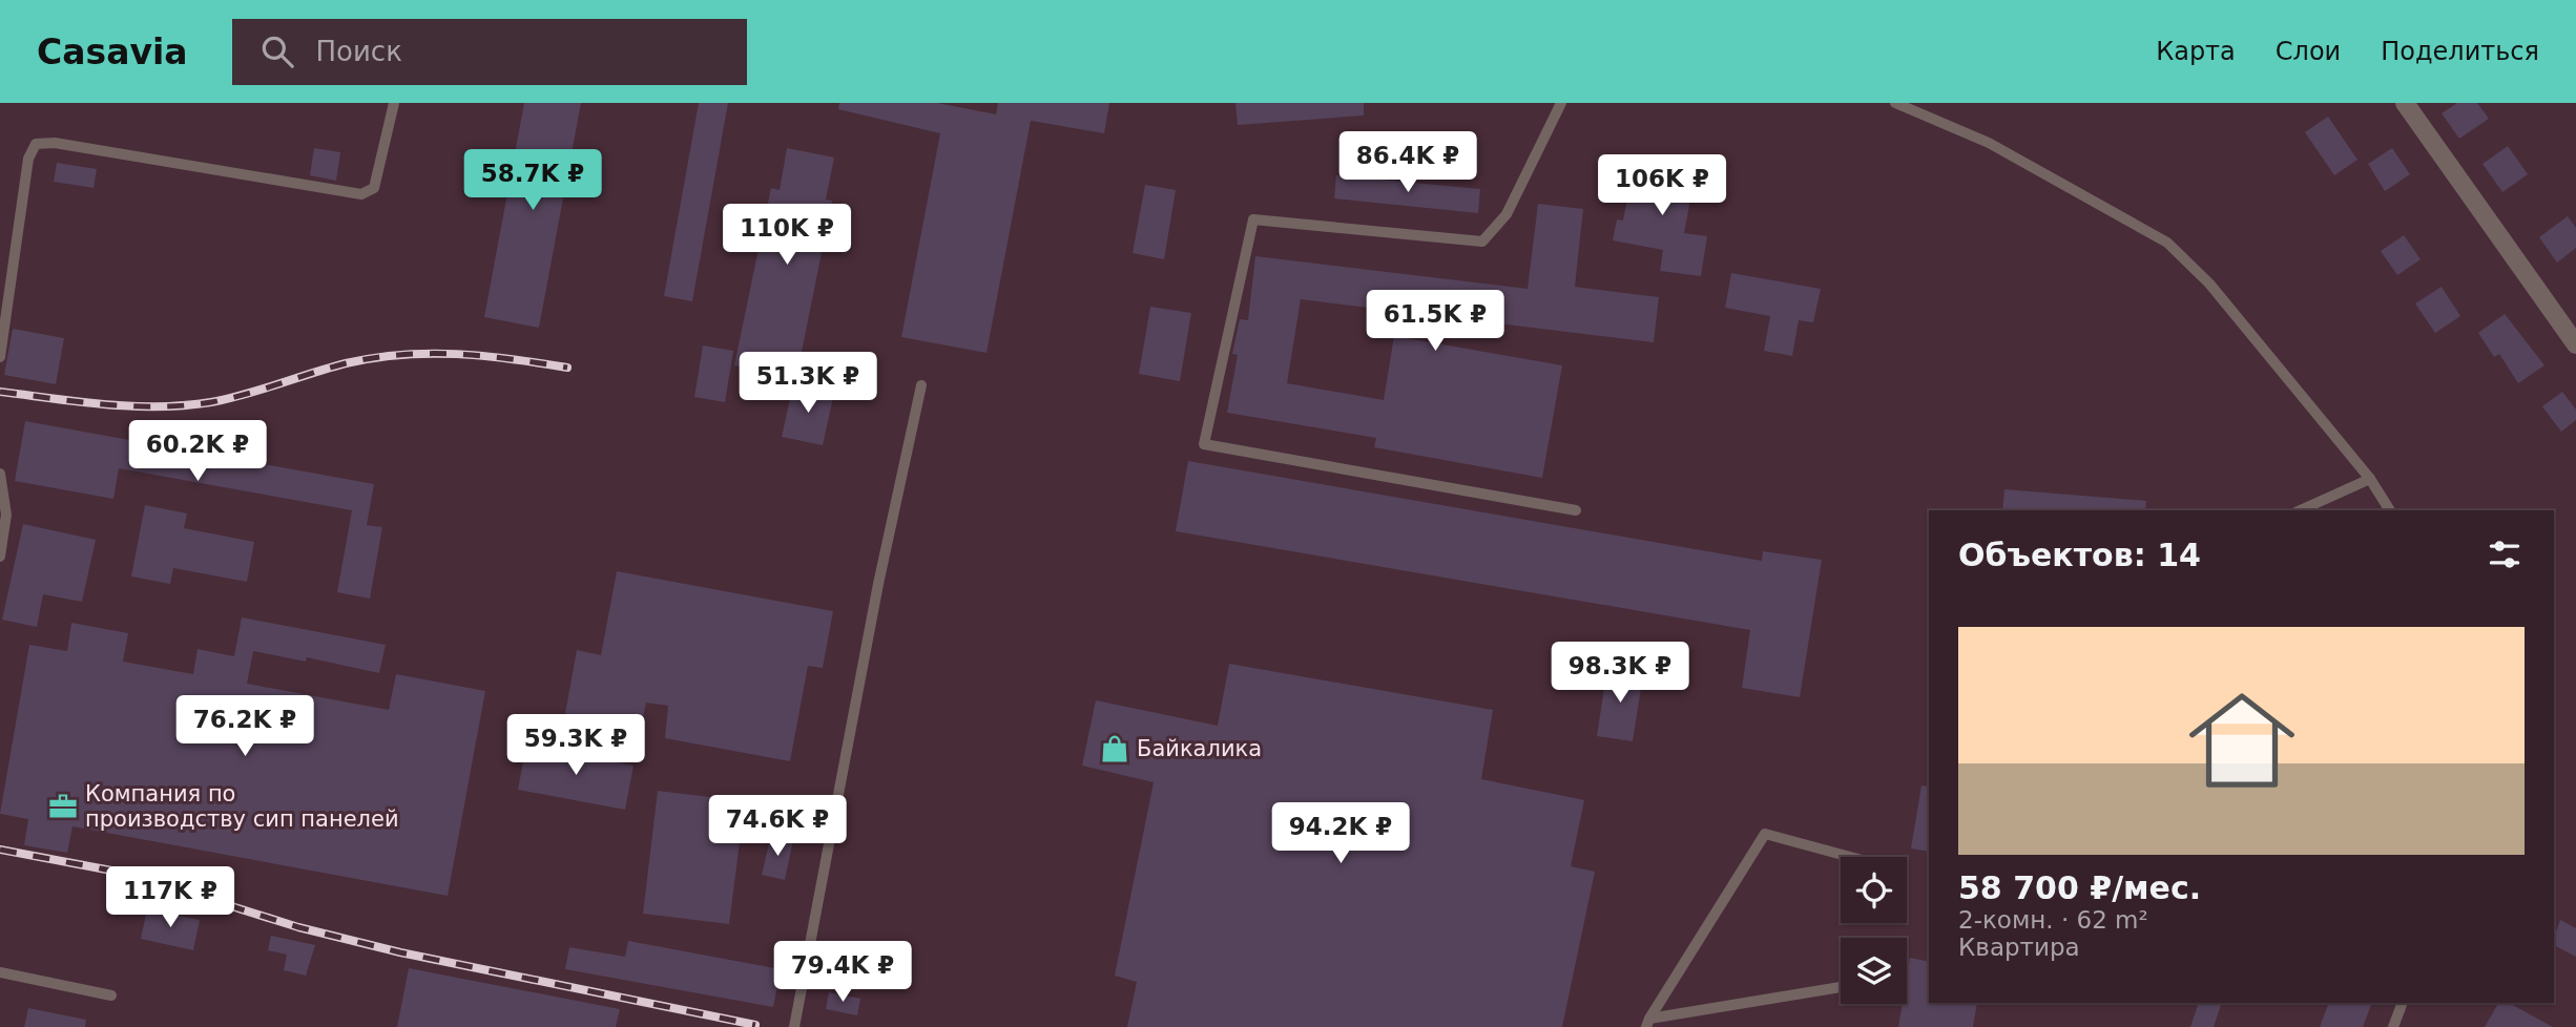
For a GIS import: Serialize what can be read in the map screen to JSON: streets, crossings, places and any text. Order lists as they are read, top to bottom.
{
  "places": {
    "shop": ["Байкалика"],
    "office": ["Компания по производству сип панелей"]
  },
  "page": {
    "header": "Casavia",
    "search": "Поиск",
    "nav": ["Карта", "Слои", "Поделиться"],
    "price": [
      "86.4K ₽",
      "58.7K ₽",
      "106K ₽",
      "110K ₽",
      "61.5K ₽",
      "51.3K ₽",
      "60.2K ₽",
      "98.3K ₽",
      "76.2K ₽",
      "59.3K ₽",
      "74.6K ₽",
      "94.2K ₽",
      "117K ₽",
      "79.4K ₽"
    ],
    "heading": "Объектов: 14",
    "list": [
      {
        "name": "58 700 ₽/мес.",
        "note": "2-комн. · 62 m² · Квартира"
      }
    ]
  }
}
